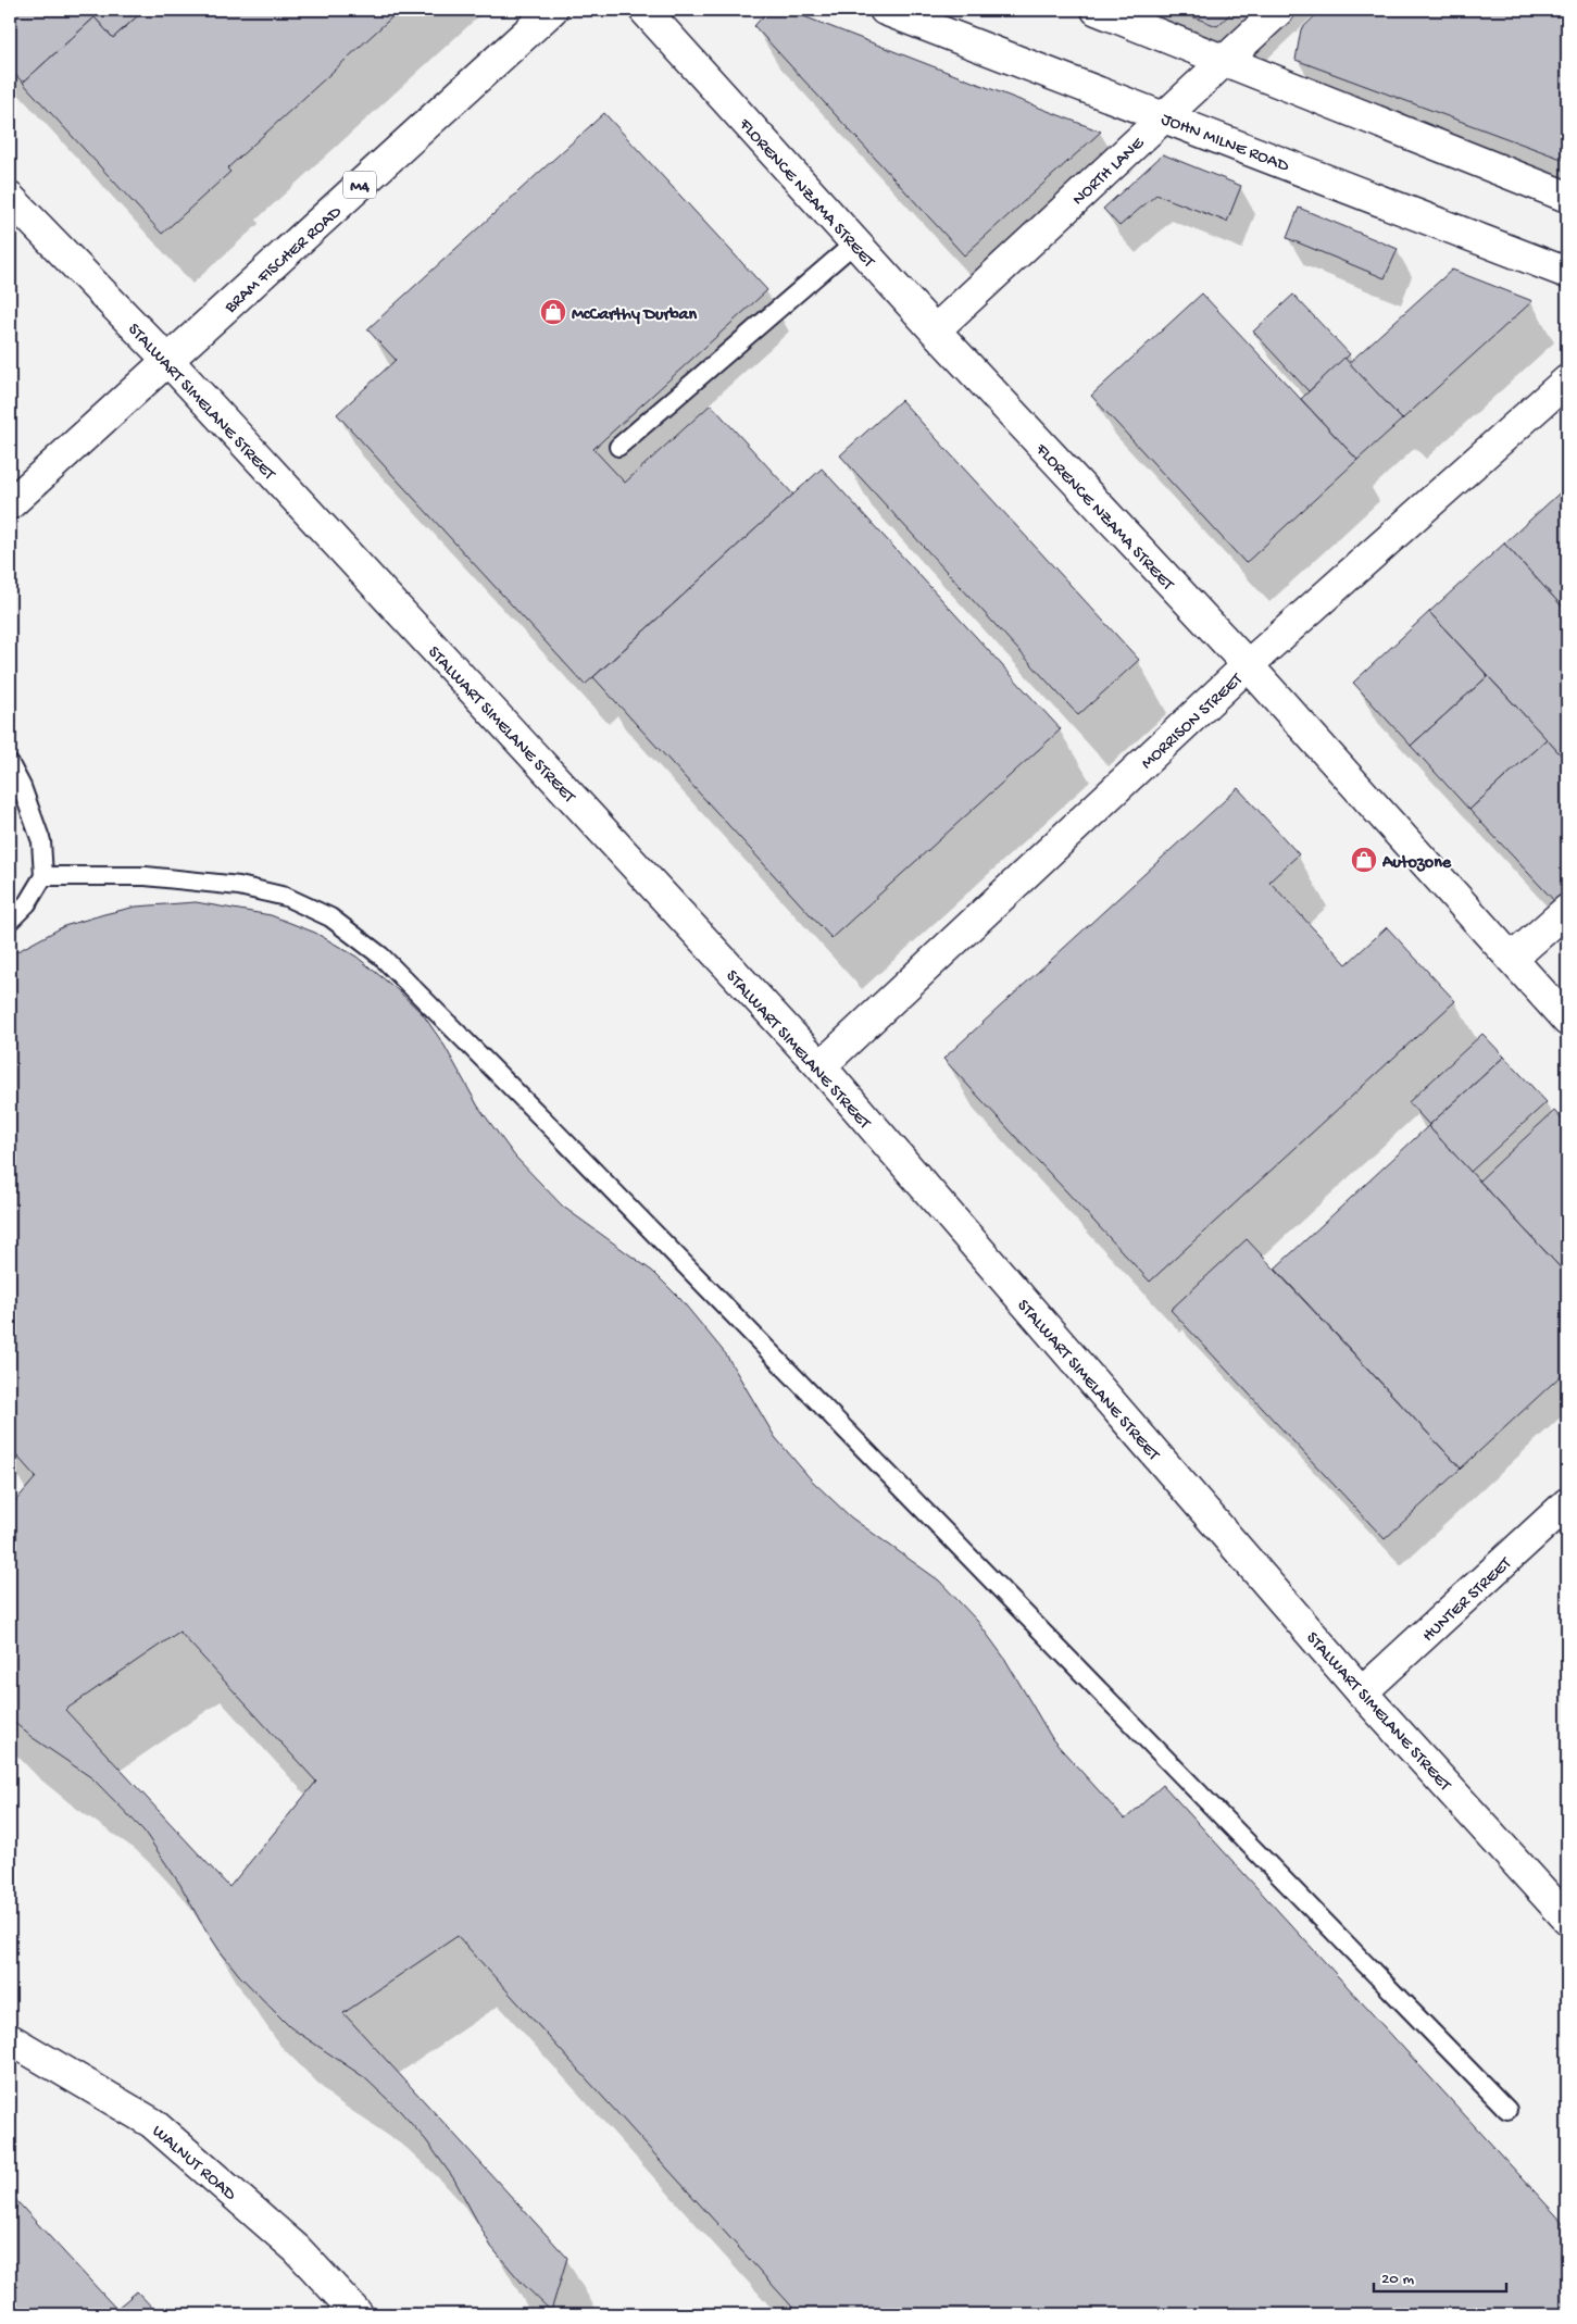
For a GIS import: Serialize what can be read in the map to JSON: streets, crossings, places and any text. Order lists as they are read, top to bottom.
{
  "streets": {
    "main road": [
      "JOHN MILNE ROAD",
      "NORTH LANE",
      "M4",
      "FLORENCE NZAMA STREET",
      "BRAM FISCHER ROAD",
      "STALWART SIMELANE STREET",
      "MORRISON STREET",
      "HUNTER STREET",
      "WALNUT ROAD"
    ]
  },
  "crossings": [
    ["JOHN MILNE ROAD", "NORTH LANE"],
    ["NORTH LANE", "FLORENCE NZAMA STREET"],
    ["FLORENCE NZAMA STREET", "MORRISON STREET"],
    ["BRAM FISCHER ROAD", "STALWART SIMELANE STREET"],
    ["STALWART SIMELANE STREET", "MORRISON STREET"],
    ["STALWART SIMELANE STREET", "HUNTER STREET"]
  ],
  "places": {
    "shop": ["McCarthy Durban", "Autozone"]
  },
  "scale_bar": "20 m"
}
